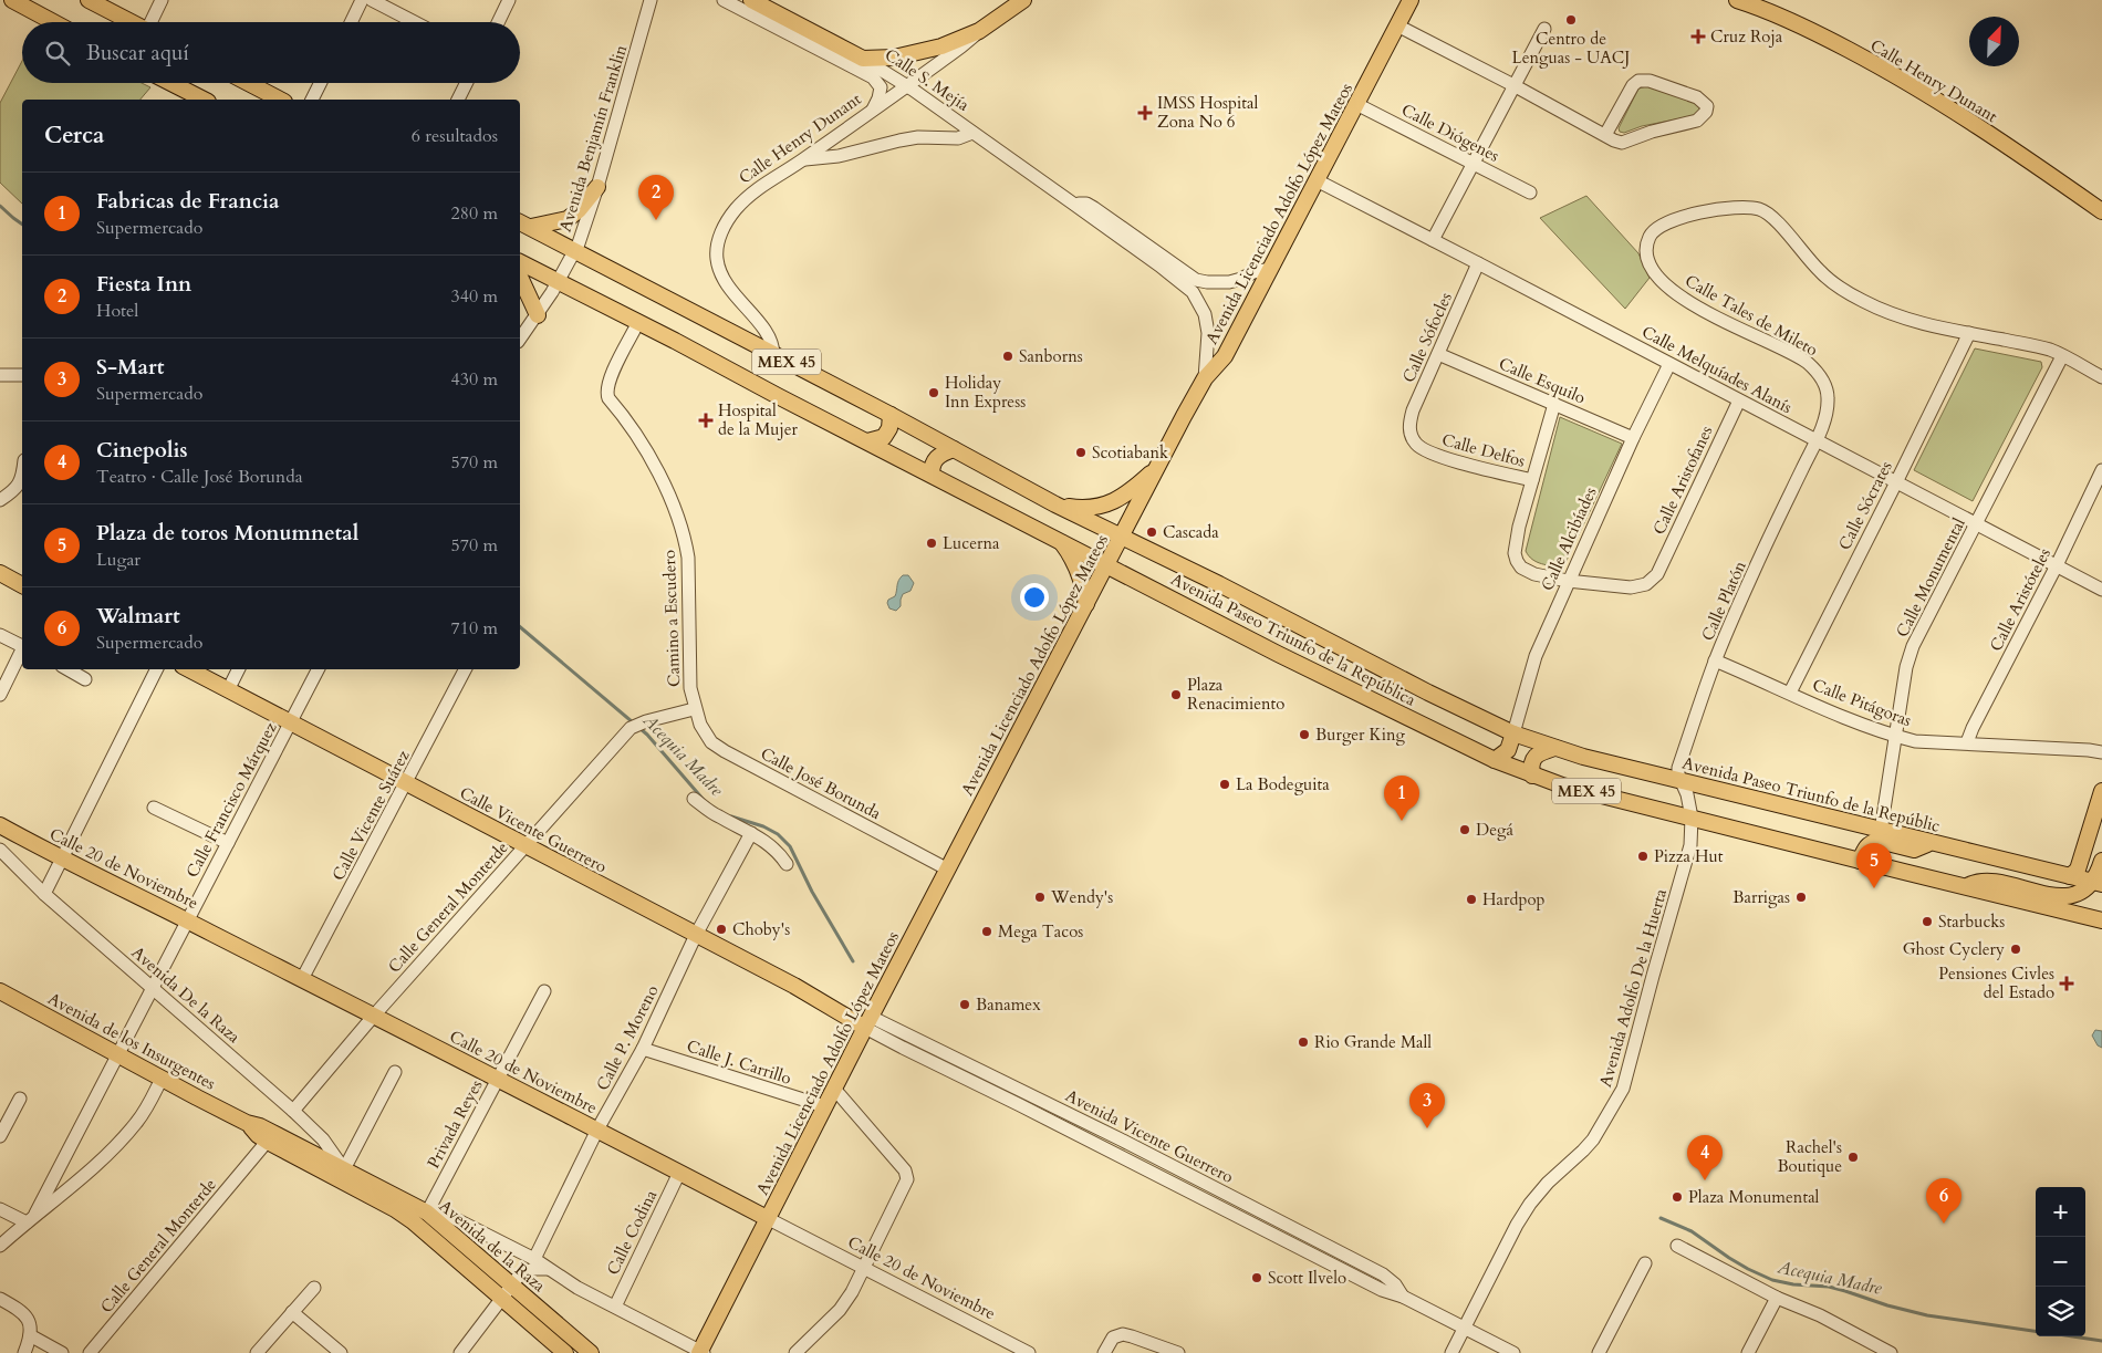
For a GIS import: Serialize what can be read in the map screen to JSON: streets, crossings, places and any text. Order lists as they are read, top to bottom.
{
  "streets": {
    "main road": [
      "Calle S. Mejía",
      "Calle Henry Dunant",
      "Avenida Licenciado Adolfo López Mateos",
      "MEX 45",
      "Avenida Paseo Triunfo de la República",
      "Avenida Paseo Triunfo de la Repúblic",
      "Calle Vicente Guerrero",
      "Calle 20 de Noviembre",
      "Avenida de los Insurgentes",
      "Avenida de la Raza"
    ],
    "street": [
      "Calle Diógenes",
      "Avenida Benjamín Franklin",
      "Calle Tales de Mileto",
      "Calle Sófocles",
      "Calle Melquíades Alanís",
      "Calle Esquilo",
      "Calle Delfos",
      "Calle Aristofanes",
      "Calle Sócrates",
      "Calle Alcibíades",
      "Calle Monumental",
      "Calle Aristóteles",
      "Calle Platón",
      "Camino a Escudero",
      "Calle Pitágoras",
      "Calle José Borunda",
      "Calle Francisco Márquez",
      "Calle Vicente Suárez",
      "Calle General Monterde",
      "Avenida Adolfo De la Huerta",
      "Avenida De la Raza",
      "Calle P. Moreno",
      "Calle J. Carrillo",
      "Privada Reyes",
      "Avenida Vicente Guerrero",
      "Calle Codina"
    ]
  },
  "crossings": [
    ["Calle S. Mejía", "Calle Henry Dunant"],
    ["Calle S. Mejía", "Avenida Licenciado Adolfo López Mateos"],
    ["Calle Henry Dunant", "Avenida Paseo Triunfo de la República"],
    ["Calle Diógenes", "Avenida Licenciado Adolfo López Mateos"],
    ["Avenida Benjamín Franklin", "Avenida Paseo Triunfo de la República"],
    ["Avenida Licenciado Adolfo López Mateos", "Calle Melquíades Alanís"],
    ["Avenida Licenciado Adolfo López Mateos", "Avenida Paseo Triunfo de la República"],
    ["Avenida Licenciado Adolfo López Mateos", "Calle José Borunda"],
    ["Avenida Licenciado Adolfo López Mateos", "Calle Vicente Guerrero"],
    ["Avenida Licenciado Adolfo López Mateos", "Calle 20 de Noviembre"],
    ["Avenida Licenciado Adolfo López Mateos", "Calle J. Carrillo"],
    ["Avenida Licenciado Adolfo López Mateos", "Avenida Vicente Guerrero"],
    ["Calle Tales de Mileto", "Calle Melquíades Alanís"],
    ["Calle Tales de Mileto", "Calle Sócrates"],
    ["Calle Tales de Mileto", "Calle Monumental"],
    ["Calle Tales de Mileto", "Calle Platón"],
    ["Calle Sófocles", "Calle Melquíades Alanís"],
    ["Calle Sófocles", "Calle Esquilo"],
    ["Calle Sófocles", "Calle Delfos"],
    ["Calle Melquíades Alanís", "Calle Aristofanes"],
    ["Calle Melquíades Alanís", "Calle Sócrates"],
    ["Calle Melquíades Alanís", "Calle Alcibíades"],
    ["Calle Melquíades Alanís", "Calle Monumental"],
    ["Calle Melquíades Alanís", "Calle Aristóteles"],
    ["Calle Melquíades Alanís", "Calle Platón"],
    ["Calle Esquilo", "Calle Delfos"],
    ["Calle Esquilo", "Calle Alcibíades"],
    ["Calle Delfos", "Calle Aristofanes"],
    ["Calle Delfos", "Calle Alcibíades"],
    ["Calle Sócrates", "Calle Pitágoras"],
    ["Calle Alcibíades", "Avenida Paseo Triunfo de la República"],
    ["Calle Alcibíades", "Avenida Paseo Triunfo de la Repúblic"],
    ["Calle Monumental", "Calle Pitágoras"],
    ["Calle Monumental", "Avenida Paseo Triunfo de la Repúblic"],
    ["Calle Aristóteles", "Calle Pitágoras"],
    ["Calle Platón", "Calle Pitágoras"],
    ["Calle Platón", "Avenida Paseo Triunfo de la Repúblic"],
    ["Calle Platón", "Avenida Adolfo De la Huerta"],
    ["Camino a Escudero", "Avenida Paseo Triunfo de la República"],
    ["Camino a Escudero", "Calle José Borunda"],
    ["Camino a Escudero", "Calle General Monterde"],
    ["Avenida Paseo Triunfo de la República", "Avenida Paseo Triunfo de la Repúblic"],
    ["Avenida Paseo Triunfo de la República", "Avenida Adolfo De la Huerta"],
    ["Calle José Borunda", "Calle General Monterde"],
    ["Avenida Paseo Triunfo de la Repúblic", "Avenida Adolfo De la Huerta"],
    ["Calle Francisco Márquez", "Calle Vicente Guerrero"],
    ["Calle Francisco Márquez", "Calle 20 de Noviembre"],
    ["Calle Francisco Márquez", "Avenida De la Raza"],
    ["Calle Francisco Márquez", "Avenida de los Insurgentes"],
    ["Calle Vicente Suárez", "Calle Vicente Guerrero"],
    ["Calle Vicente Suárez", "Calle 20 de Noviembre"],
    ["Calle Vicente Guerrero", "Calle General Monterde"],
    ["Calle Vicente Guerrero", "Calle P. Moreno"],
    ["Calle Vicente Guerrero", "Avenida Vicente Guerrero"],
    ["Calle 20 de Noviembre", "Calle General Monterde"],
    ["Calle 20 de Noviembre", "Calle P. Moreno"],
    ["Calle 20 de Noviembre", "Privada Reyes"],
    ["Calle 20 de Noviembre", "Calle Codina"],
    ["Calle General Monterde", "Avenida De la Raza"],
    ["Calle General Monterde", "Avenida de los Insurgentes"],
    ["Calle General Monterde", "Avenida de la Raza"],
    ["Avenida Adolfo De la Huerta", "Avenida Vicente Guerrero"],
    ["Avenida De la Raza", "Avenida de la Raza"],
    ["Calle P. Moreno", "Calle J. Carrillo"],
    ["Avenida de los Insurgentes", "Avenida de la Raza"],
    ["Privada Reyes", "Avenida de la Raza"]
  ],
  "water": ["Acequia Madre"],
  "places": {
    "other": [
      "Centro de Lenguas - UACJ",
      "Sanborns",
      "Holiday Inn Express",
      "Scotiabank",
      "Cascada",
      "Lucerna",
      "Plaza Renacimiento",
      "Burger King",
      "La Bodeguita",
      "Degá",
      "Pizza Hut",
      "Wendy's",
      "Barrigas",
      "Hardpop",
      "Starbucks",
      "Choby's",
      "Mega Tacos",
      "Ghost Cyclery",
      "Banamex",
      "Rio Grande Mall",
      "Rachel's Boutique",
      "Plaza Monumental",
      "Scott Ilvelo"
    ],
    "health": [
      "Cruz Roja",
      "IMSS Hospital Zona No 6",
      "Hospital de la Mujer",
      "Pensiones Civles del Estado"
    ]
  },
  "north": "top right",
  "page": {
    "search": "Buscar aquí",
    "heading": ["Cerca", "6 resultados"],
    "list": [
      {
        "mark": "1",
        "name": "Fabricas de Francia",
        "note": "Supermercado",
        "value": "280 m"
      },
      {
        "mark": "2",
        "name": "Fiesta Inn",
        "note": "Hotel",
        "value": "340 m"
      },
      {
        "mark": "3",
        "name": "S-Mart",
        "note": "Supermercado",
        "value": "430 m"
      },
      {
        "mark": "4",
        "name": "Cinepolis",
        "note": "Teatro · Calle José Borunda",
        "value": "570 m"
      },
      {
        "mark": "5",
        "name": "Plaza de toros Monumnetal",
        "note": "Lugar",
        "value": "570 m"
      },
      {
        "mark": "6",
        "name": "Walmart",
        "note": "Supermercado",
        "value": "710 m"
      }
    ],
    "pins": [
      "2",
      "1",
      "5",
      "3",
      "4",
      "6"
    ],
    "map_buttons": ["+", "−"]
  }
}
